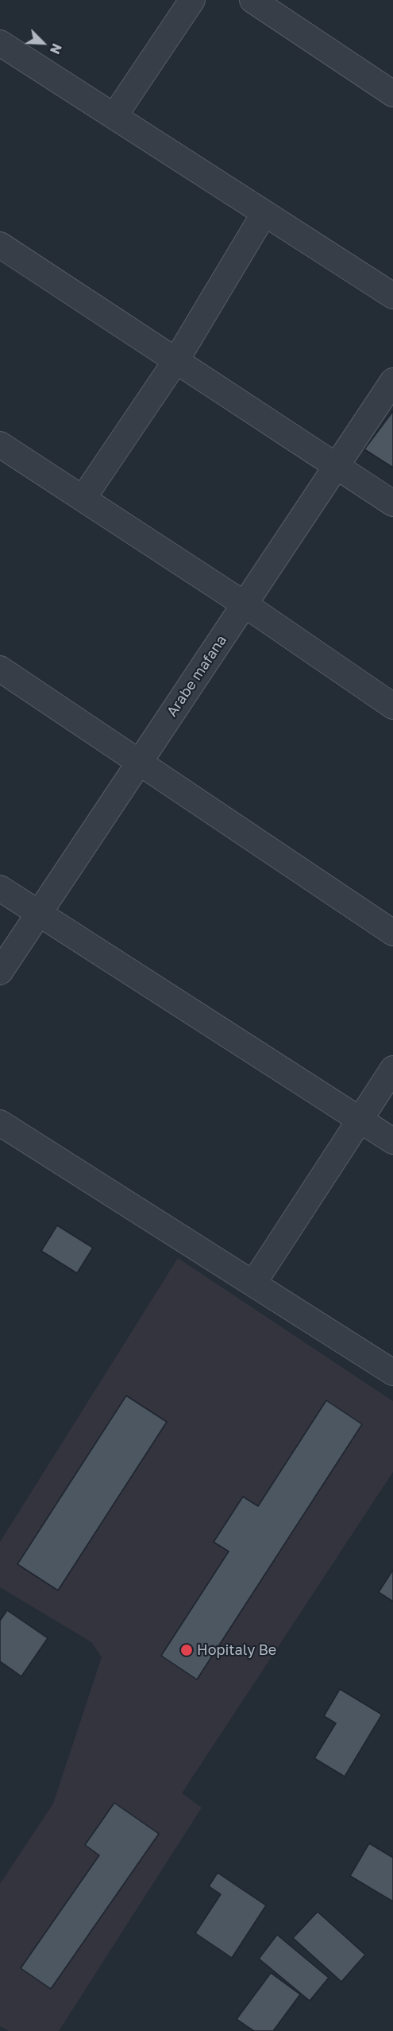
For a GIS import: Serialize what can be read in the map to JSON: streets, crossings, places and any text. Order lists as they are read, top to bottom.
{
  "streets": {
    "street": ["Arabe mafana"]
  },
  "places": ["Hopitaly Be"],
  "north": "bottom right"
}
